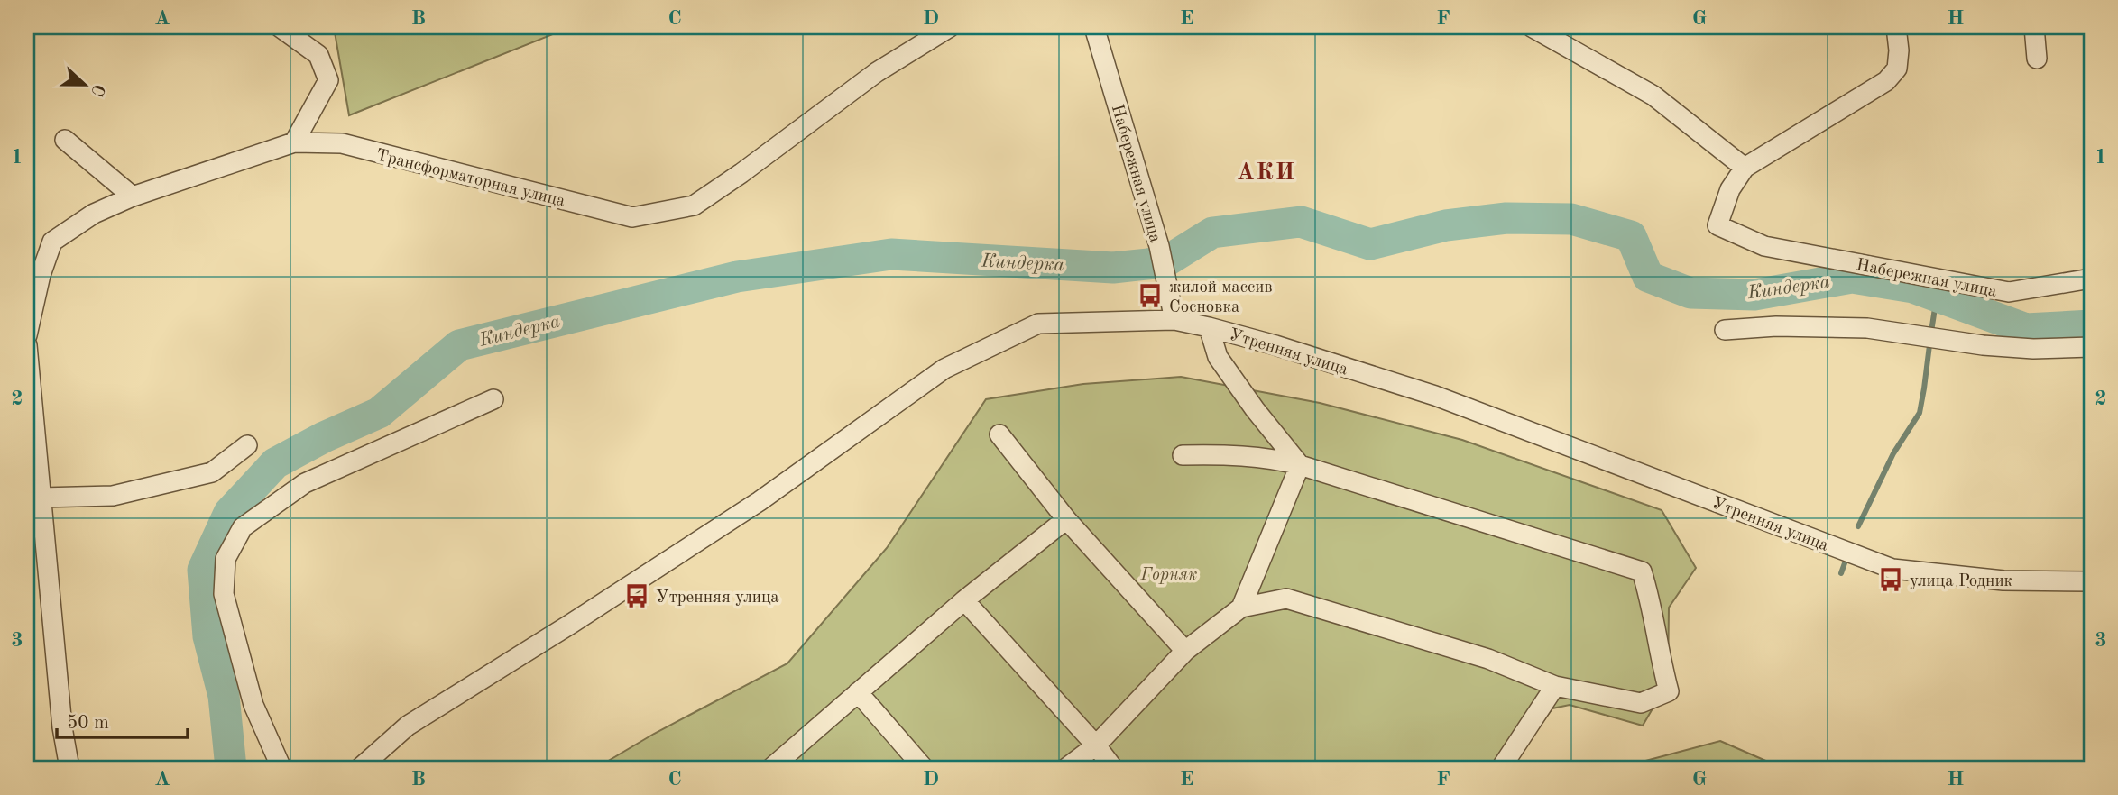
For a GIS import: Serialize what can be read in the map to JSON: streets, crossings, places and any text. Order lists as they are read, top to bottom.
{
  "streets": {
    "street": ["Набережная улица", "Трансформаторная улица", "Утренняя улица"]
  },
  "crossings": [
    ["Набережная улица", "Утренняя улица"]
  ],
  "districts": ["АКИ"],
  "water": ["Киндерка"],
  "parks": ["Горняк"],
  "places": {
    "bus stop": ["жилой массив Сосновка", "улица Родник", "Утренняя улица"]
  },
  "scale_bar": "50 m",
  "north": "right",
  "grid": {
    "columns": [
      "A",
      "B",
      "C",
      "D",
      "E",
      "F",
      "G",
      "H"
    ],
    "rows": ["1", "2", "3"]
  }
}
